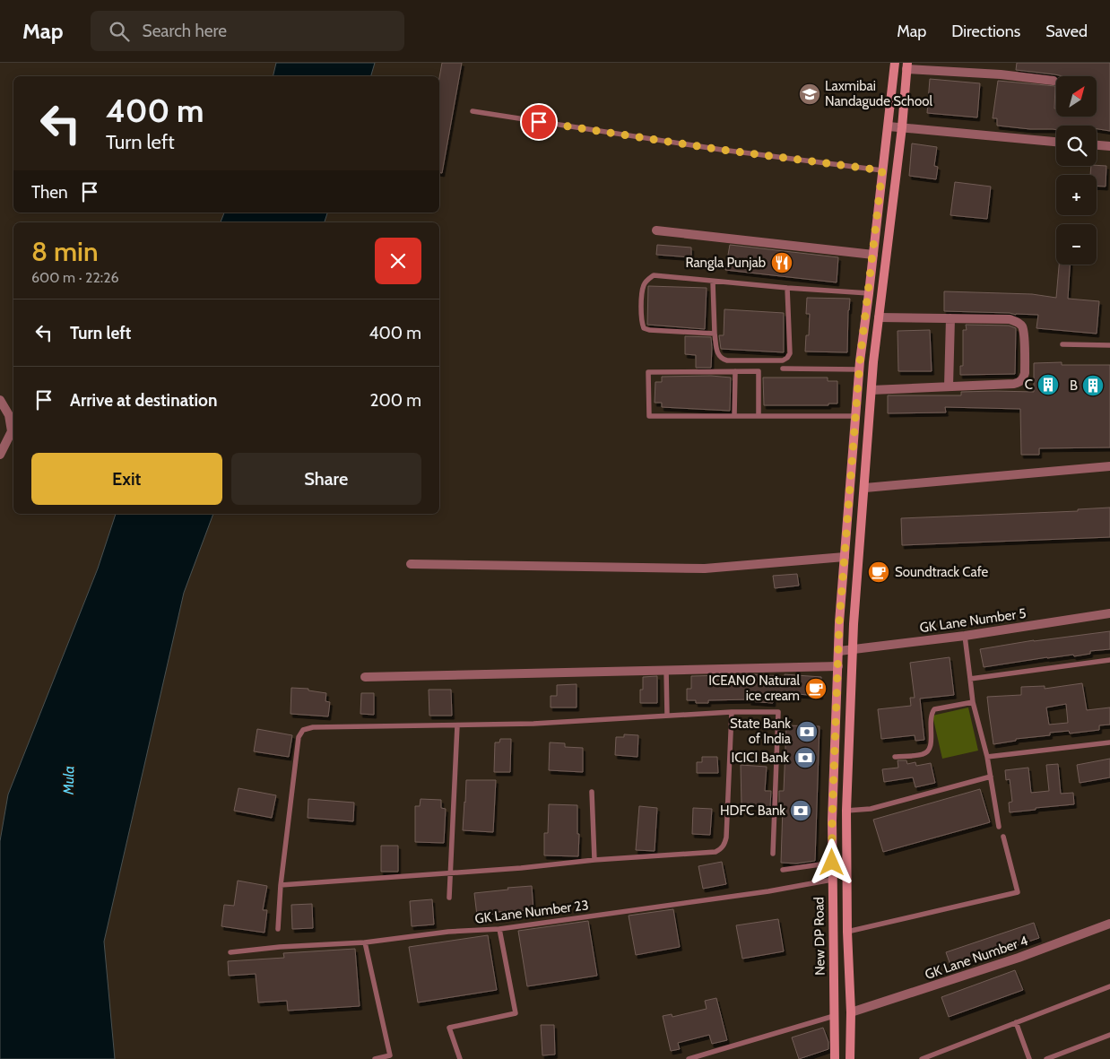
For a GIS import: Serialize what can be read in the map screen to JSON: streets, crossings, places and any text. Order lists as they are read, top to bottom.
{
  "streets": {
    "main road": ["New DP Road"],
    "street": ["GK Lane Number 5", "GK Lane Number 4"],
    "lane": ["GK Lane Number 23"]
  },
  "crossings": [
    ["GK Lane Number 5", "New DP Road"],
    ["GK Lane Number 23", "New DP Road"],
    ["New DP Road", "GK Lane Number 4"]
  ],
  "water": ["Mula"],
  "places": {
    "school or university": ["Laxmibai Nandagude School"],
    "restaurant": ["Rangla Punjab"],
    "building": ["C", "B"],
    "cafe": ["Soundtrack Cafe", "ICEANO Natural ice cream"],
    "bank": ["State Bank of India", "ICICI Bank", "HDFC Bank"]
  },
  "north": "top right",
  "page": {
    "header": "Map",
    "search": "Search here",
    "nav": ["Map", "Directions", "Saved"],
    "map_buttons": ["+", "−"],
    "turn": ["400 m", "Turn left"],
    "then": "Then",
    "heading": ["8 min", "600 m · 22:26"],
    "list": [
      {
        "name": "Turn left",
        "value": "400 m"
      },
      {
        "name": "Arrive at destination",
        "value": "200 m"
      }
    ],
    "buttons": ["Exit", "Share"]
  }
}
